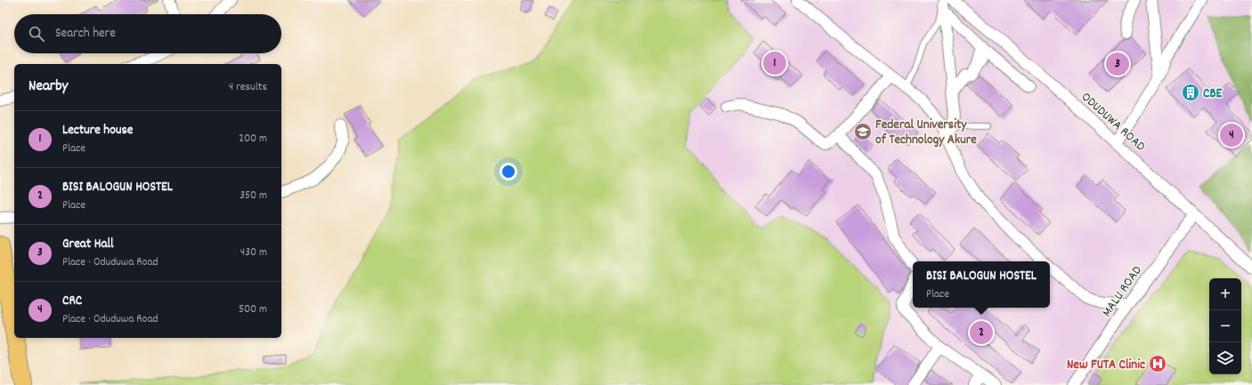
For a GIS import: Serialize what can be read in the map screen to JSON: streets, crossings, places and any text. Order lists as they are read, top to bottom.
{
  "streets": {
    "street": ["ODUDUWA ROAD", "MALU ROAD"]
  },
  "crossings": [
    ["ODUDUWA ROAD", "MALU ROAD"]
  ],
  "places": {
    "building": ["CBE"],
    "school or university": ["Federal University of Technology Akure"],
    "hospital": ["New FUTA Clinic"]
  },
  "page": {
    "search": "Search here",
    "pins": [
      "1",
      "3",
      "4",
      "2"
    ],
    "heading": ["Nearby", "4 results"],
    "list": [
      {
        "mark": "1",
        "name": "Lecture house",
        "note": "Place",
        "value": "200 m"
      },
      {
        "mark": "2",
        "name": "BISI BALOGUN HOSTEL",
        "note": "Place",
        "value": "350 m"
      },
      {
        "mark": "3",
        "name": "Great Hall",
        "note": "Place · Oduduwa Road",
        "value": "430 m"
      },
      {
        "mark": "4",
        "name": "CRC",
        "note": "Place · Oduduwa Road",
        "value": "500 m"
      }
    ],
    "popup": ["BISI BALOGUN HOSTEL", "Place"],
    "map_buttons": ["+", "−"]
  }
}
